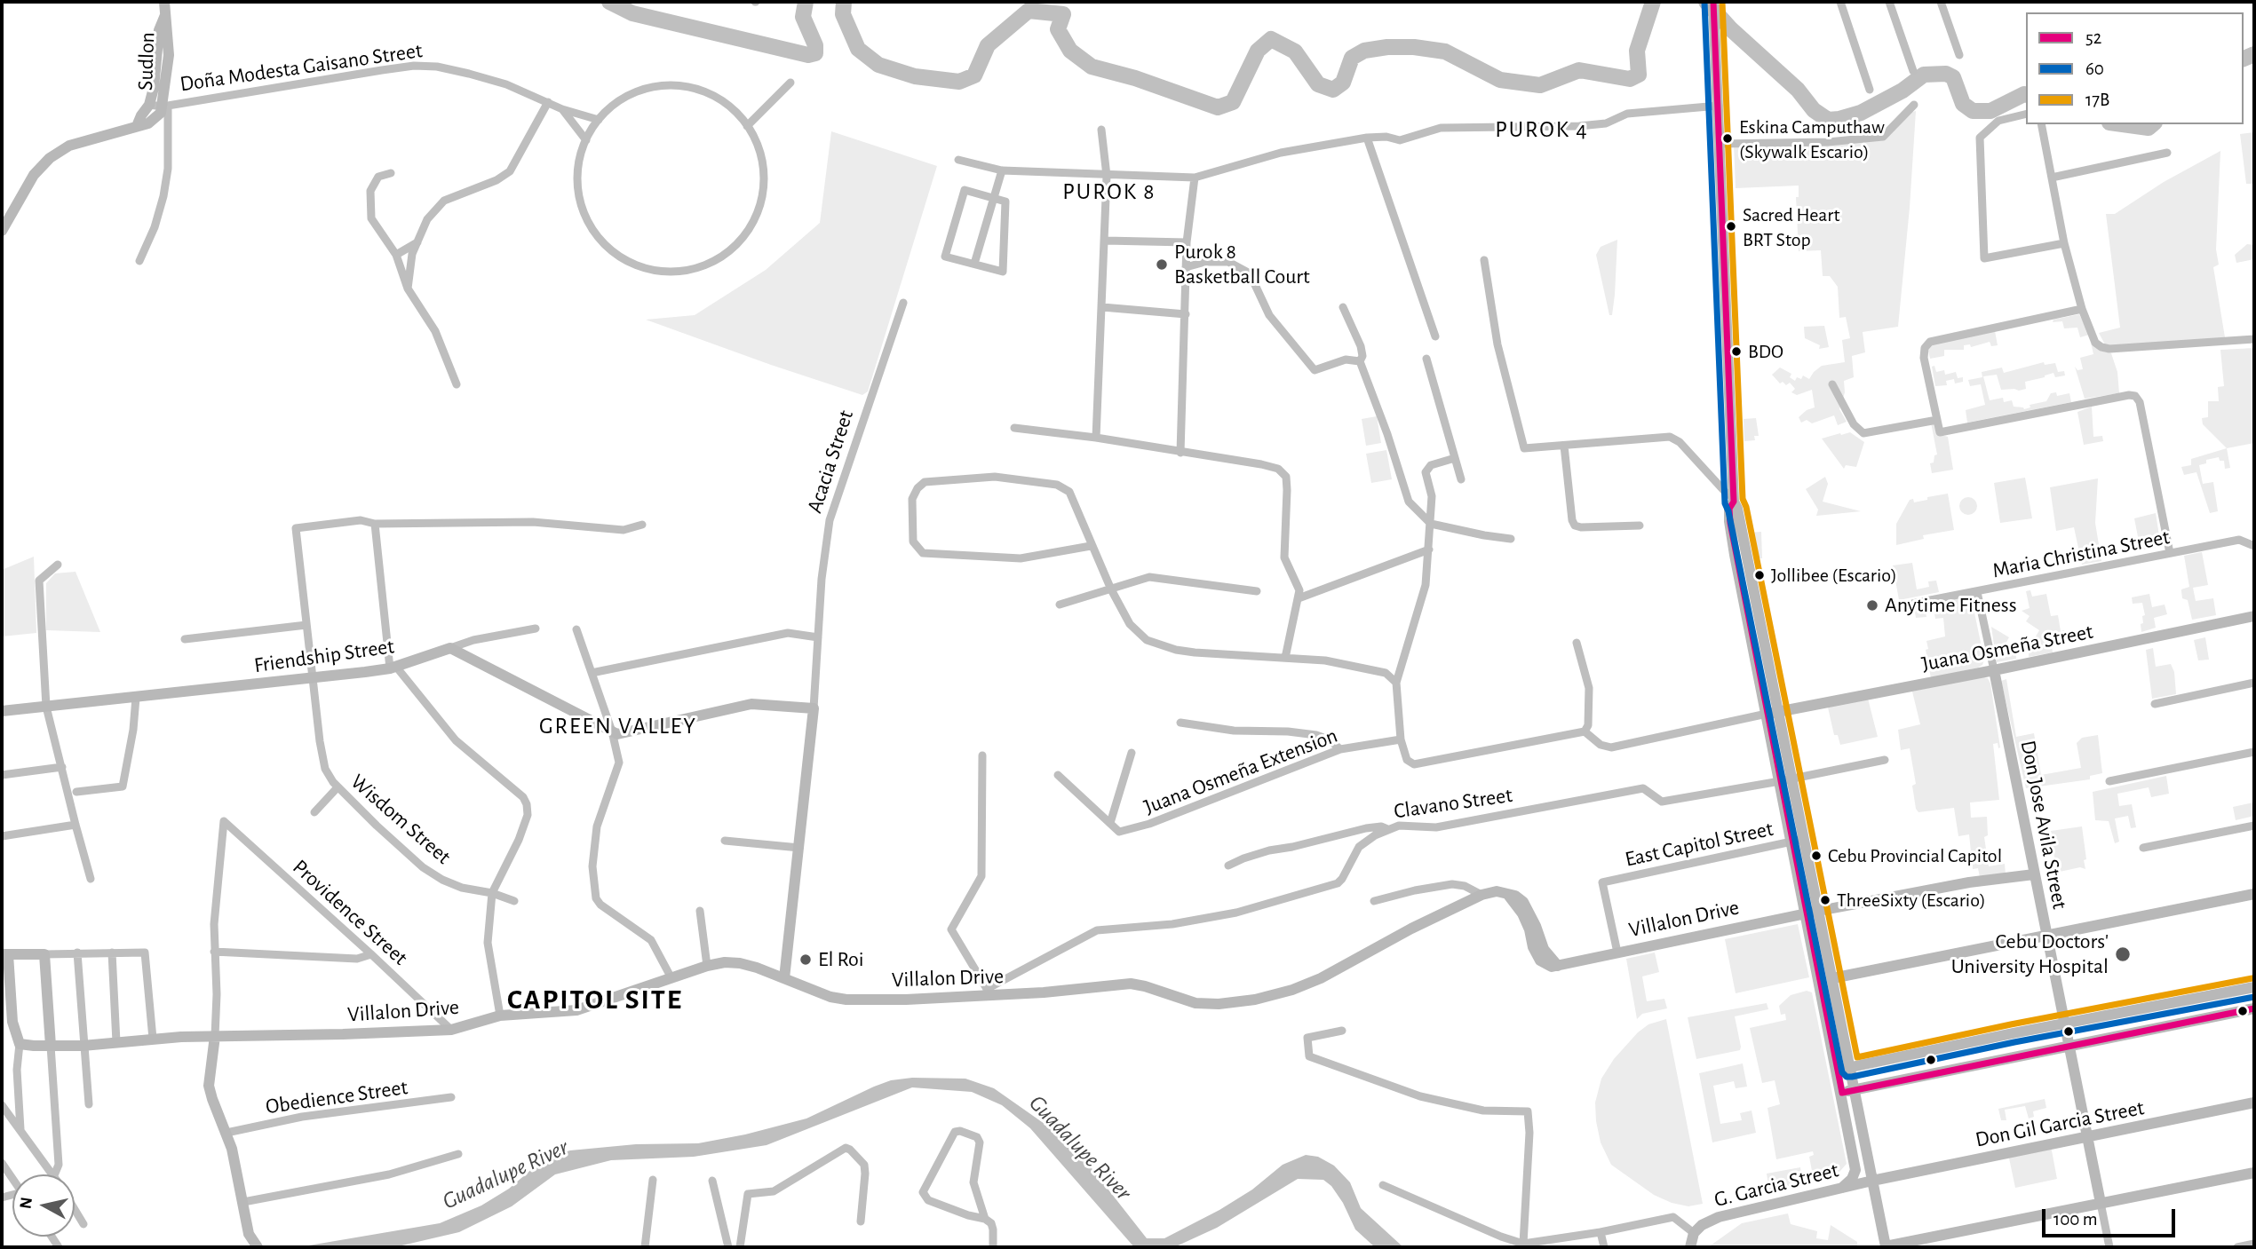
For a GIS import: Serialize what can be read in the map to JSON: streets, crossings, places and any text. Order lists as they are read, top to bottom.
{
  "streets": {
    "street": [
      "Sudlon",
      "Doña Modesta Gaisano Street",
      "Acacia Street",
      "Maria Christina Street",
      "Juana Osmeña Street",
      "Friendship Street",
      "Juana Osmeña Extension",
      "Clavano Street",
      "Wisdom Street",
      "Don Jose Avila Street",
      "East Capitol Street",
      "Providence Street",
      "Villalon Drive",
      "Obedience Street",
      "Don Gil Garcia Street",
      "G. Garcia Street"
    ]
  },
  "crossings": [
    ["Sudlon", "Doña Modesta Gaisano Street"],
    ["Acacia Street", "Villalon Drive"],
    ["Maria Christina Street", "Don Jose Avila Street"],
    ["Juana Osmeña Street", "Don Jose Avila Street"],
    ["Friendship Street", "Wisdom Street"],
    ["Clavano Street", "Villalon Drive"],
    ["Don Jose Avila Street", "Villalon Drive"],
    ["Don Jose Avila Street", "Don Gil Garcia Street"],
    ["East Capitol Street", "Villalon Drive"],
    ["Providence Street", "Villalon Drive"],
    ["Don Gil Garcia Street", "G. Garcia Street"]
  ],
  "districts": [
    "PUROK 4",
    "PUROK 8",
    "GREEN VALLEY",
    "CAPITOL SITE"
  ],
  "water": ["Guadalupe River"],
  "places": [
    "Eskina Camputhaw (Skywalk Escario)",
    "Sacred Heart BRT Stop",
    "Purok 8 Basketball Court",
    "BDO",
    "Jollibee (Escario)",
    "Anytime Fitness",
    "Cebu Provincial Capitol",
    "ThreeSixty (Escario)",
    "Cebu Doctors' University Hospital",
    "El Roi"
  ],
  "lines": ["transit line 52", "transit line 60", "transit line 17B"],
  "legend": ["52", "60", "17B"],
  "scale_bar": "100 m",
  "north": "left"
}
